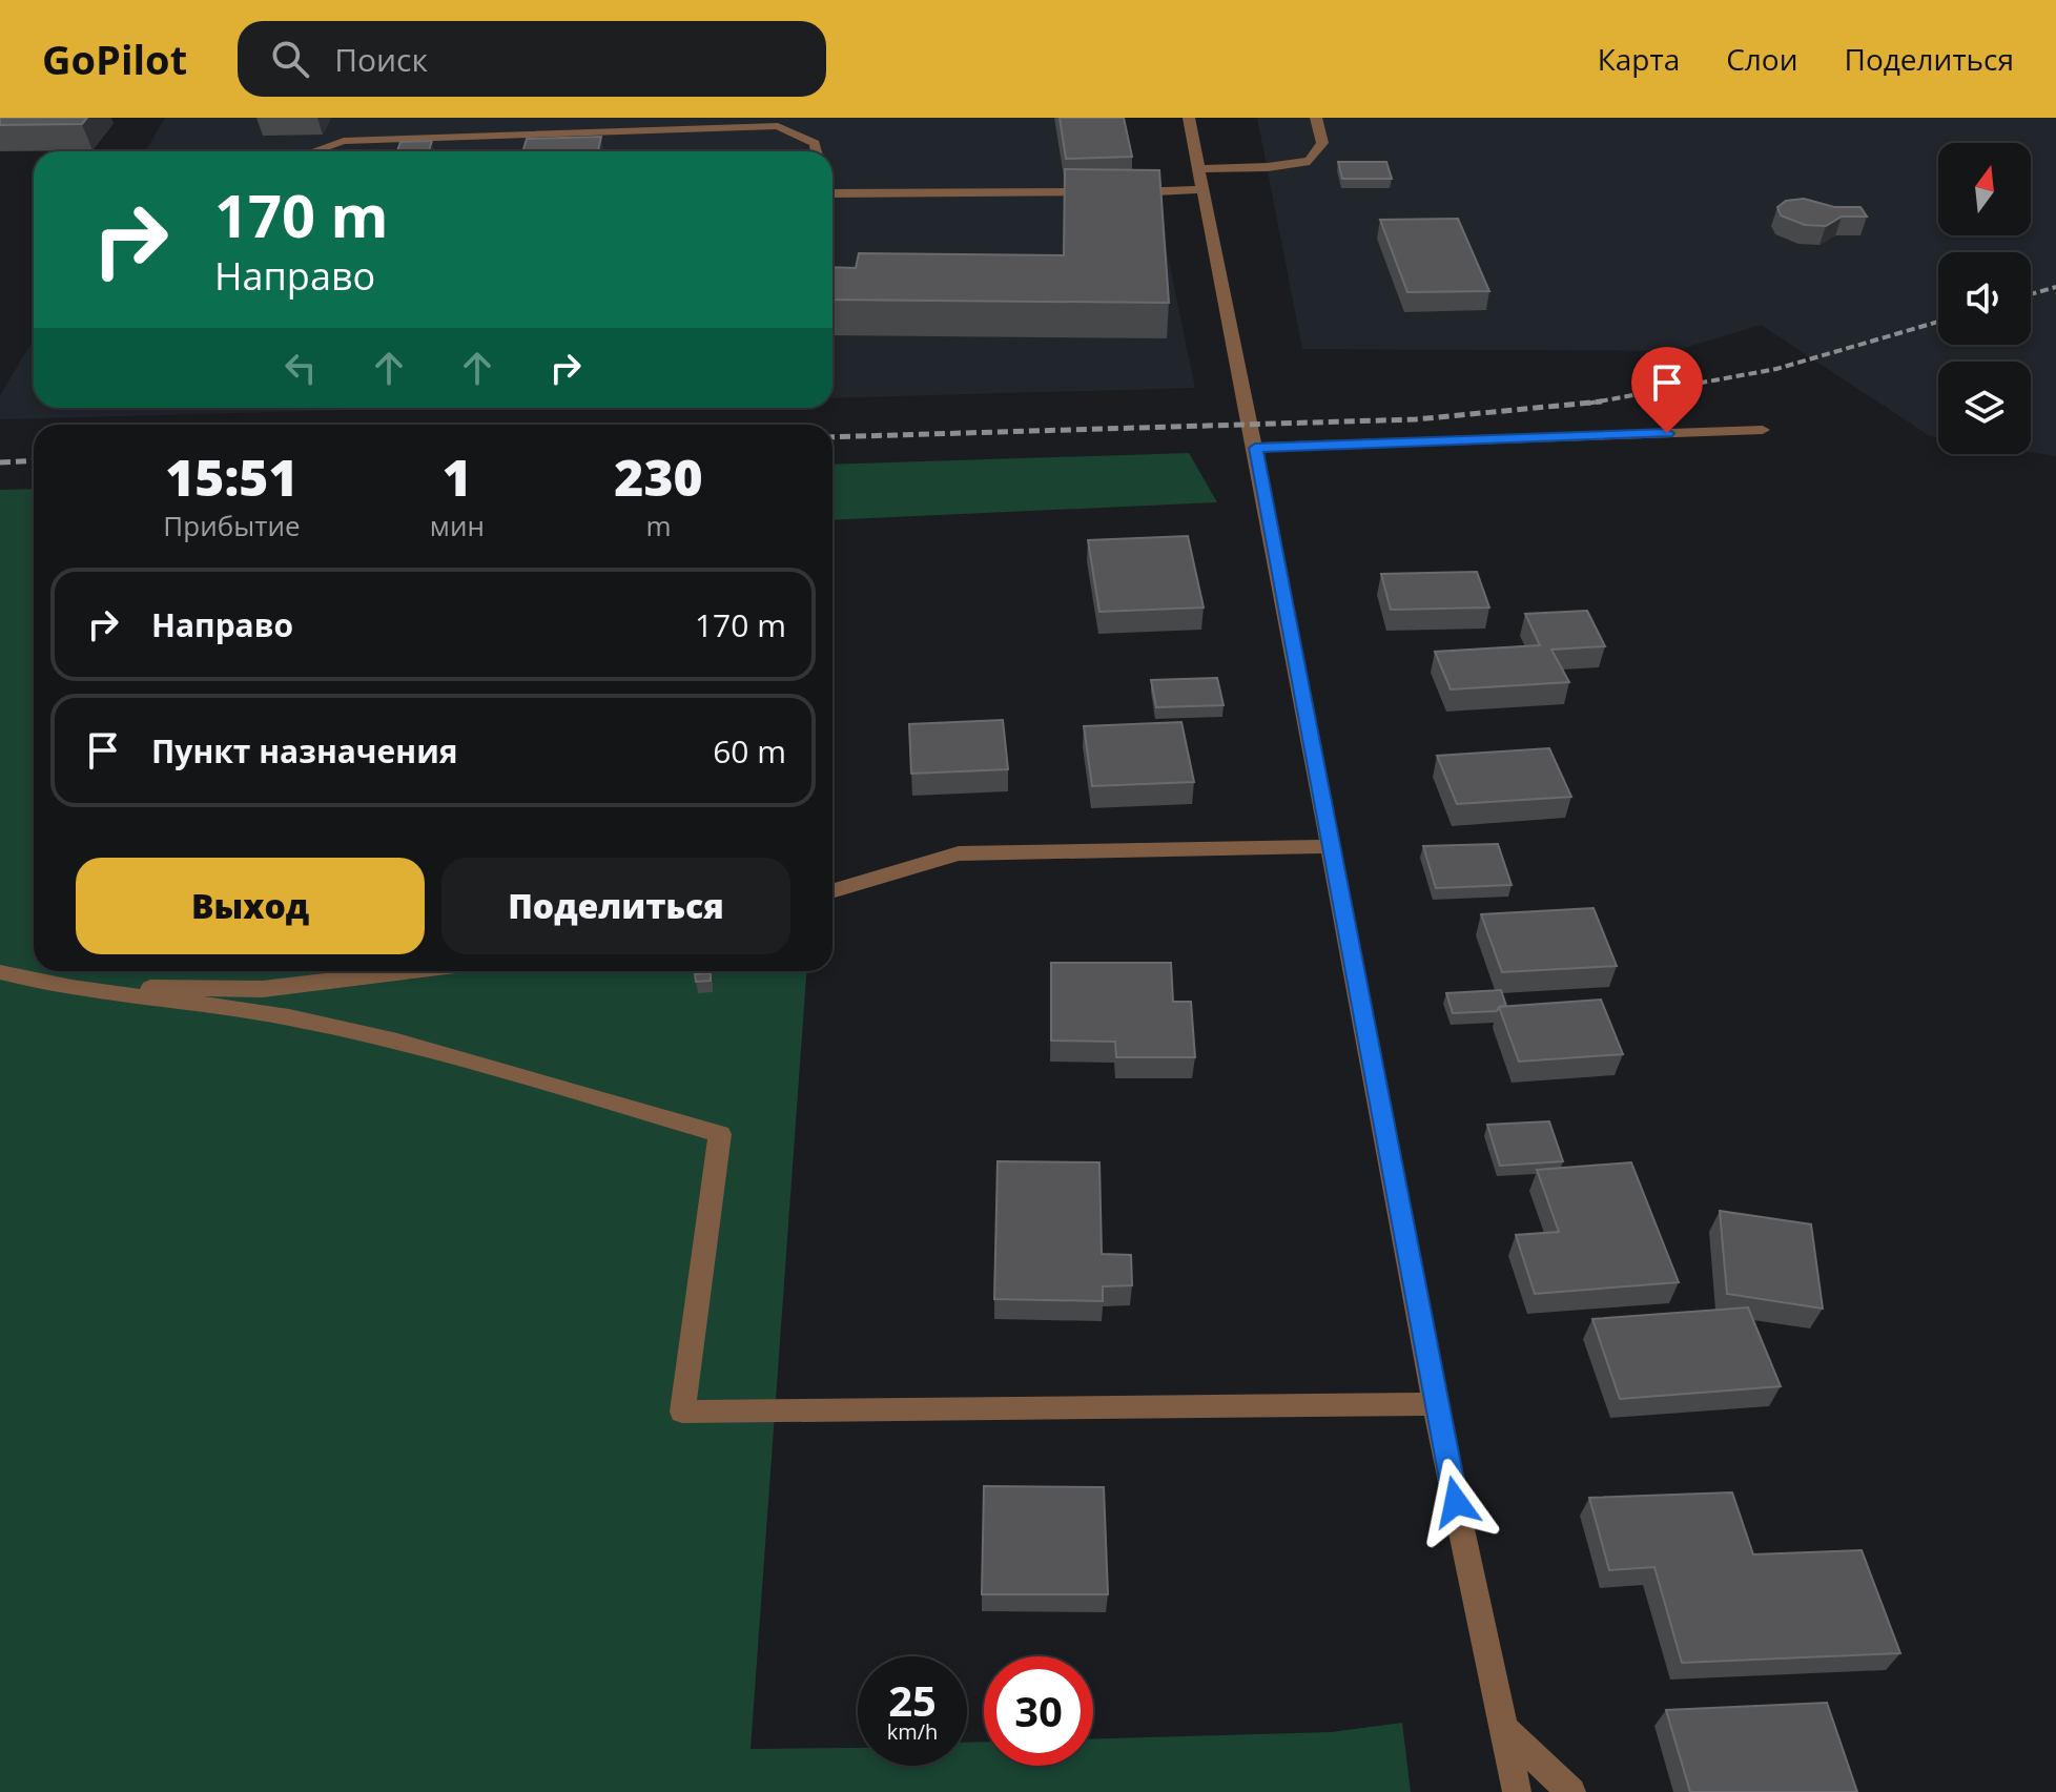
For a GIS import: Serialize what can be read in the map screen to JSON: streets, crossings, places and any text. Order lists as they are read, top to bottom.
{
  "north": "top",
  "page": {
    "header": "GoPilot",
    "search": "Поиск",
    "nav": ["Карта", "Слои", "Поделиться"],
    "turn": ["170 m", "Направо"],
    "eta": [
      "15:51",
      "Прибытие",
      "1",
      "мин",
      "230",
      "m"
    ],
    "list": [
      {
        "name": "Направо",
        "value": "170 m"
      },
      {
        "name": "Пункт назначения",
        "value": "60 m"
      }
    ],
    "buttons": ["Выход", "Поделиться"],
    "speed": "25 km/h",
    "limit": "30"
  }
}
